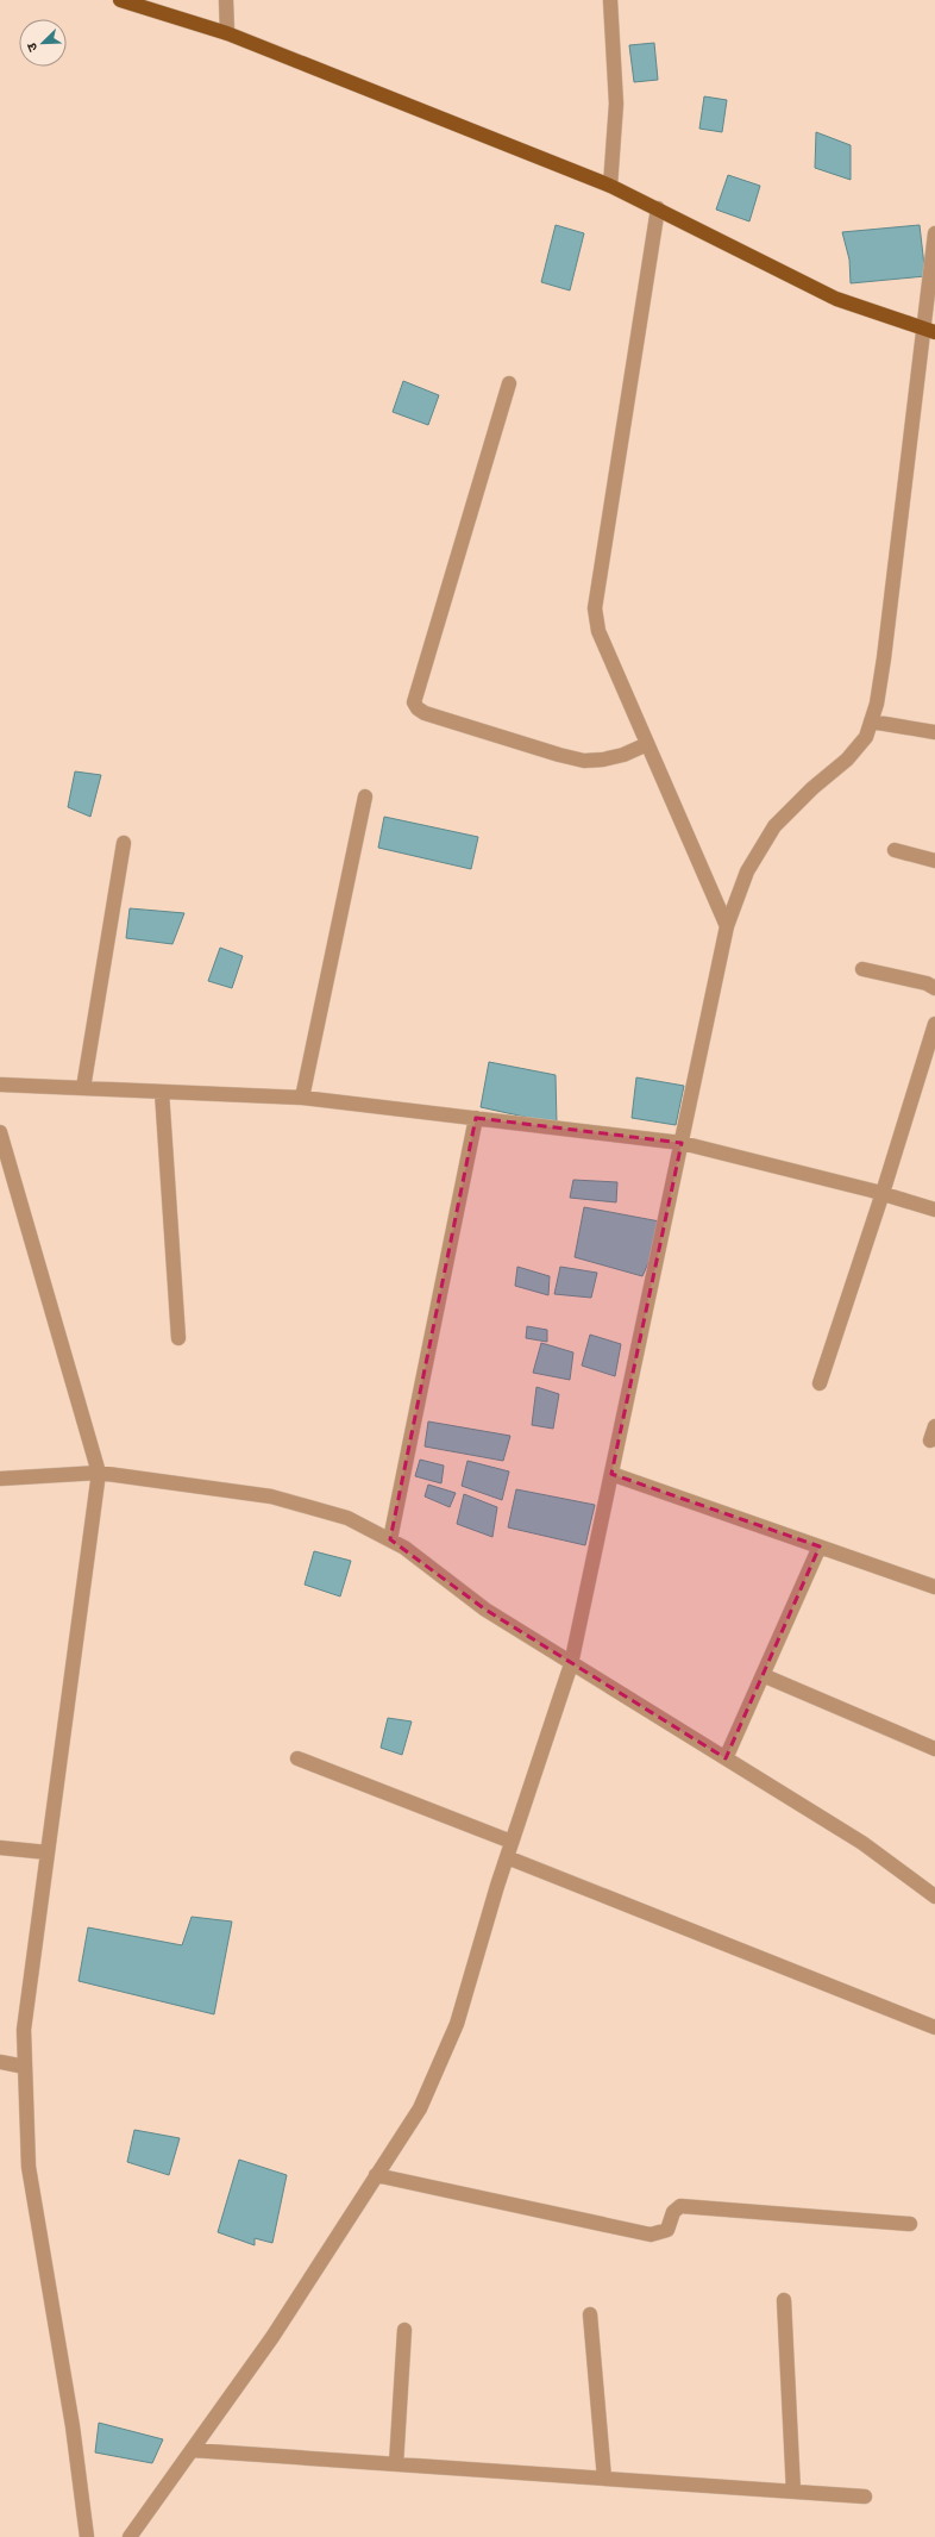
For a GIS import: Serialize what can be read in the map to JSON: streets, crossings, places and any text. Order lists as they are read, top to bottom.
{
  "north": "bottom left"
}
